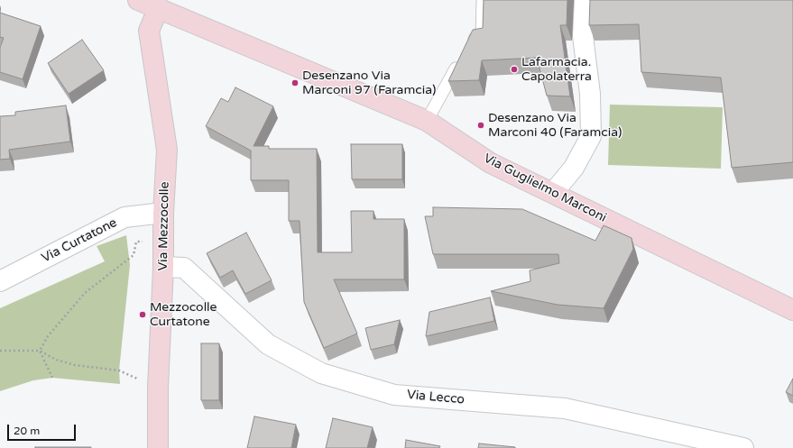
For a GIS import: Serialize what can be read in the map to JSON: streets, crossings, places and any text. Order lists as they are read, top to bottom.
{
  "streets": {
    "main road": ["Via Guglielmo Marconi", "Via Mezzocolle"],
    "street": ["Via Curtatone", "Via Lecco"]
  },
  "crossings": [
    ["Via Guglielmo Marconi", "Via Mezzocolle"],
    ["Via Mezzocolle", "Via Curtatone"],
    ["Via Mezzocolle", "Via Lecco"]
  ],
  "places": [
    "Lafarmacia. Capolaterra",
    "Desenzano Via Marconi 97 (Faramcia)",
    "Desenzano Via Marconi 40 (Faramcia)",
    "Mezzocolle Curtatone"
  ],
  "scale_bar": "20 m"
}
